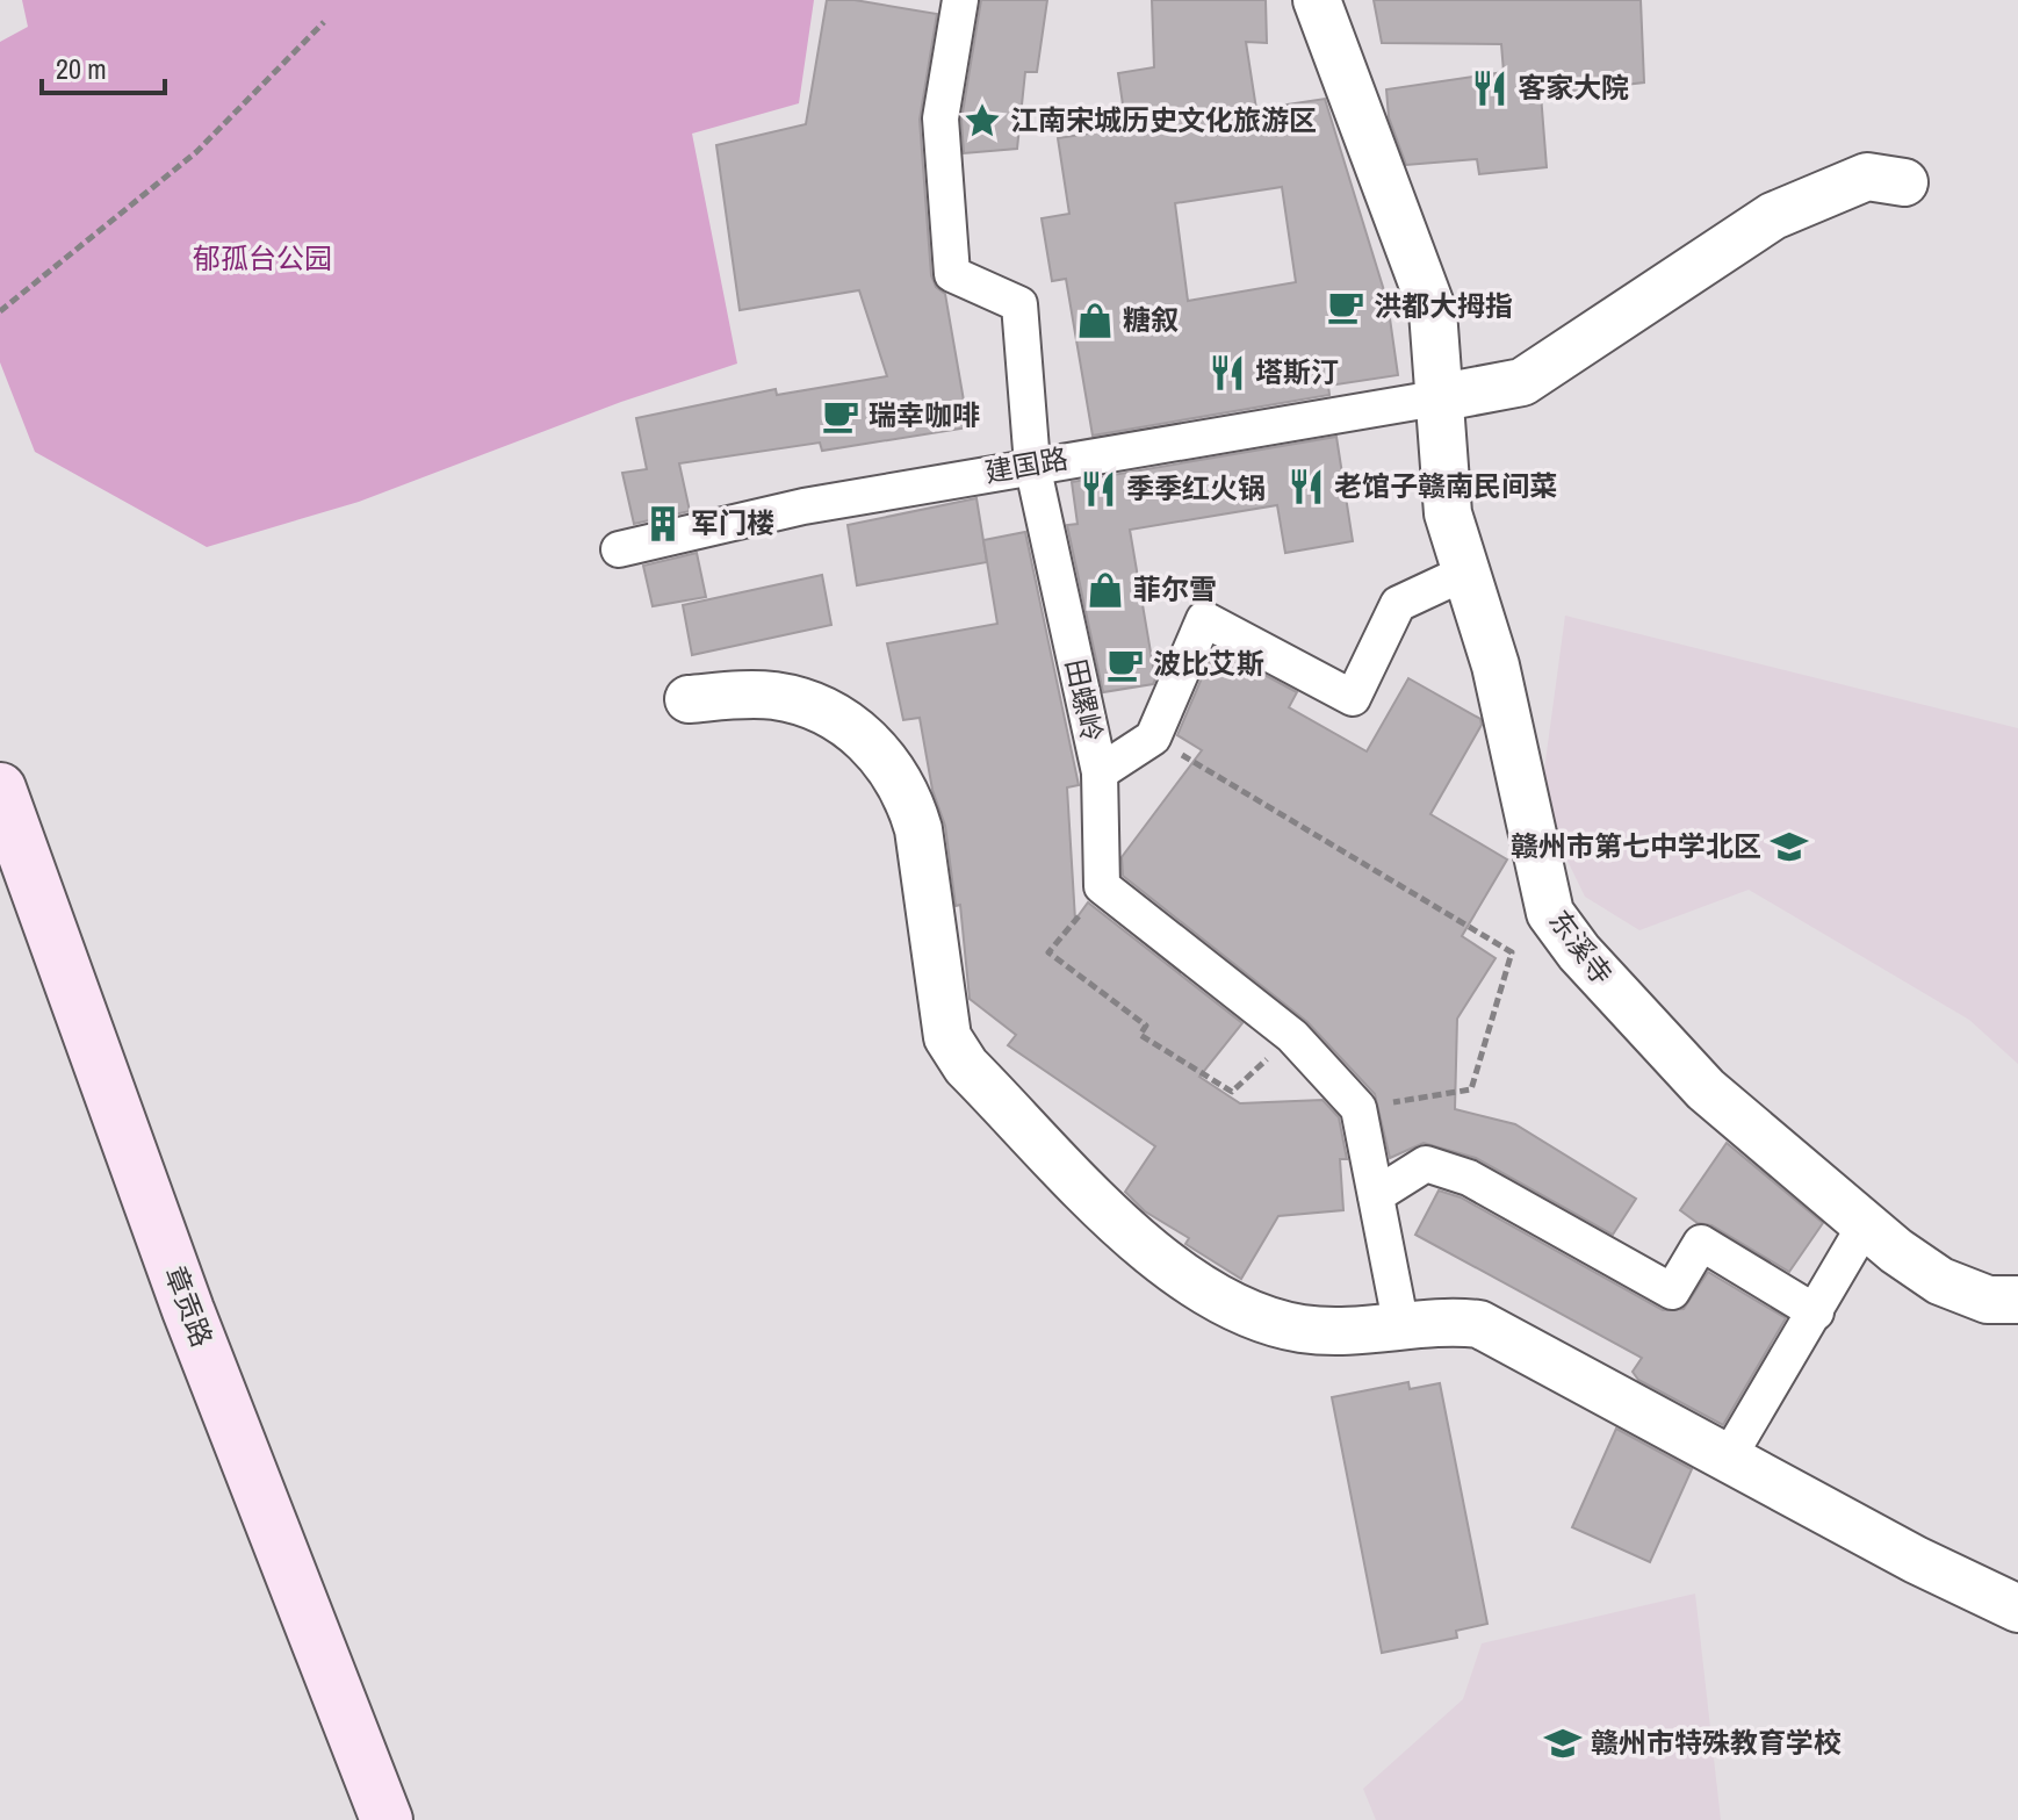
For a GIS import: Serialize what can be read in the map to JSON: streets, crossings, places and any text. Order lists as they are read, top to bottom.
{
  "streets": {
    "main road": ["章贡路"],
    "street": ["建国路", "田螺岭", "东溪寺"]
  },
  "crossings": [
    ["建国路", "田螺岭"],
    ["建国路", "东溪寺"]
  ],
  "parks": ["郁孤台公园"],
  "places": {
    "restaurant": [
      "客家大院",
      "塔斯汀",
      "老馆子赣南民间菜",
      "季季红火锅"
    ],
    "place": ["江南宋城历史文化旅游区"],
    "cafe": ["洪都大拇指", "瑞幸咖啡", "波比艾斯"],
    "shop": ["糖叙", "菲尔雪"],
    "building": ["军门楼"],
    "school or university": ["赣州市第七中学北区", "赣州市特殊教育学校"]
  },
  "scale_bar": "20 m"
}
